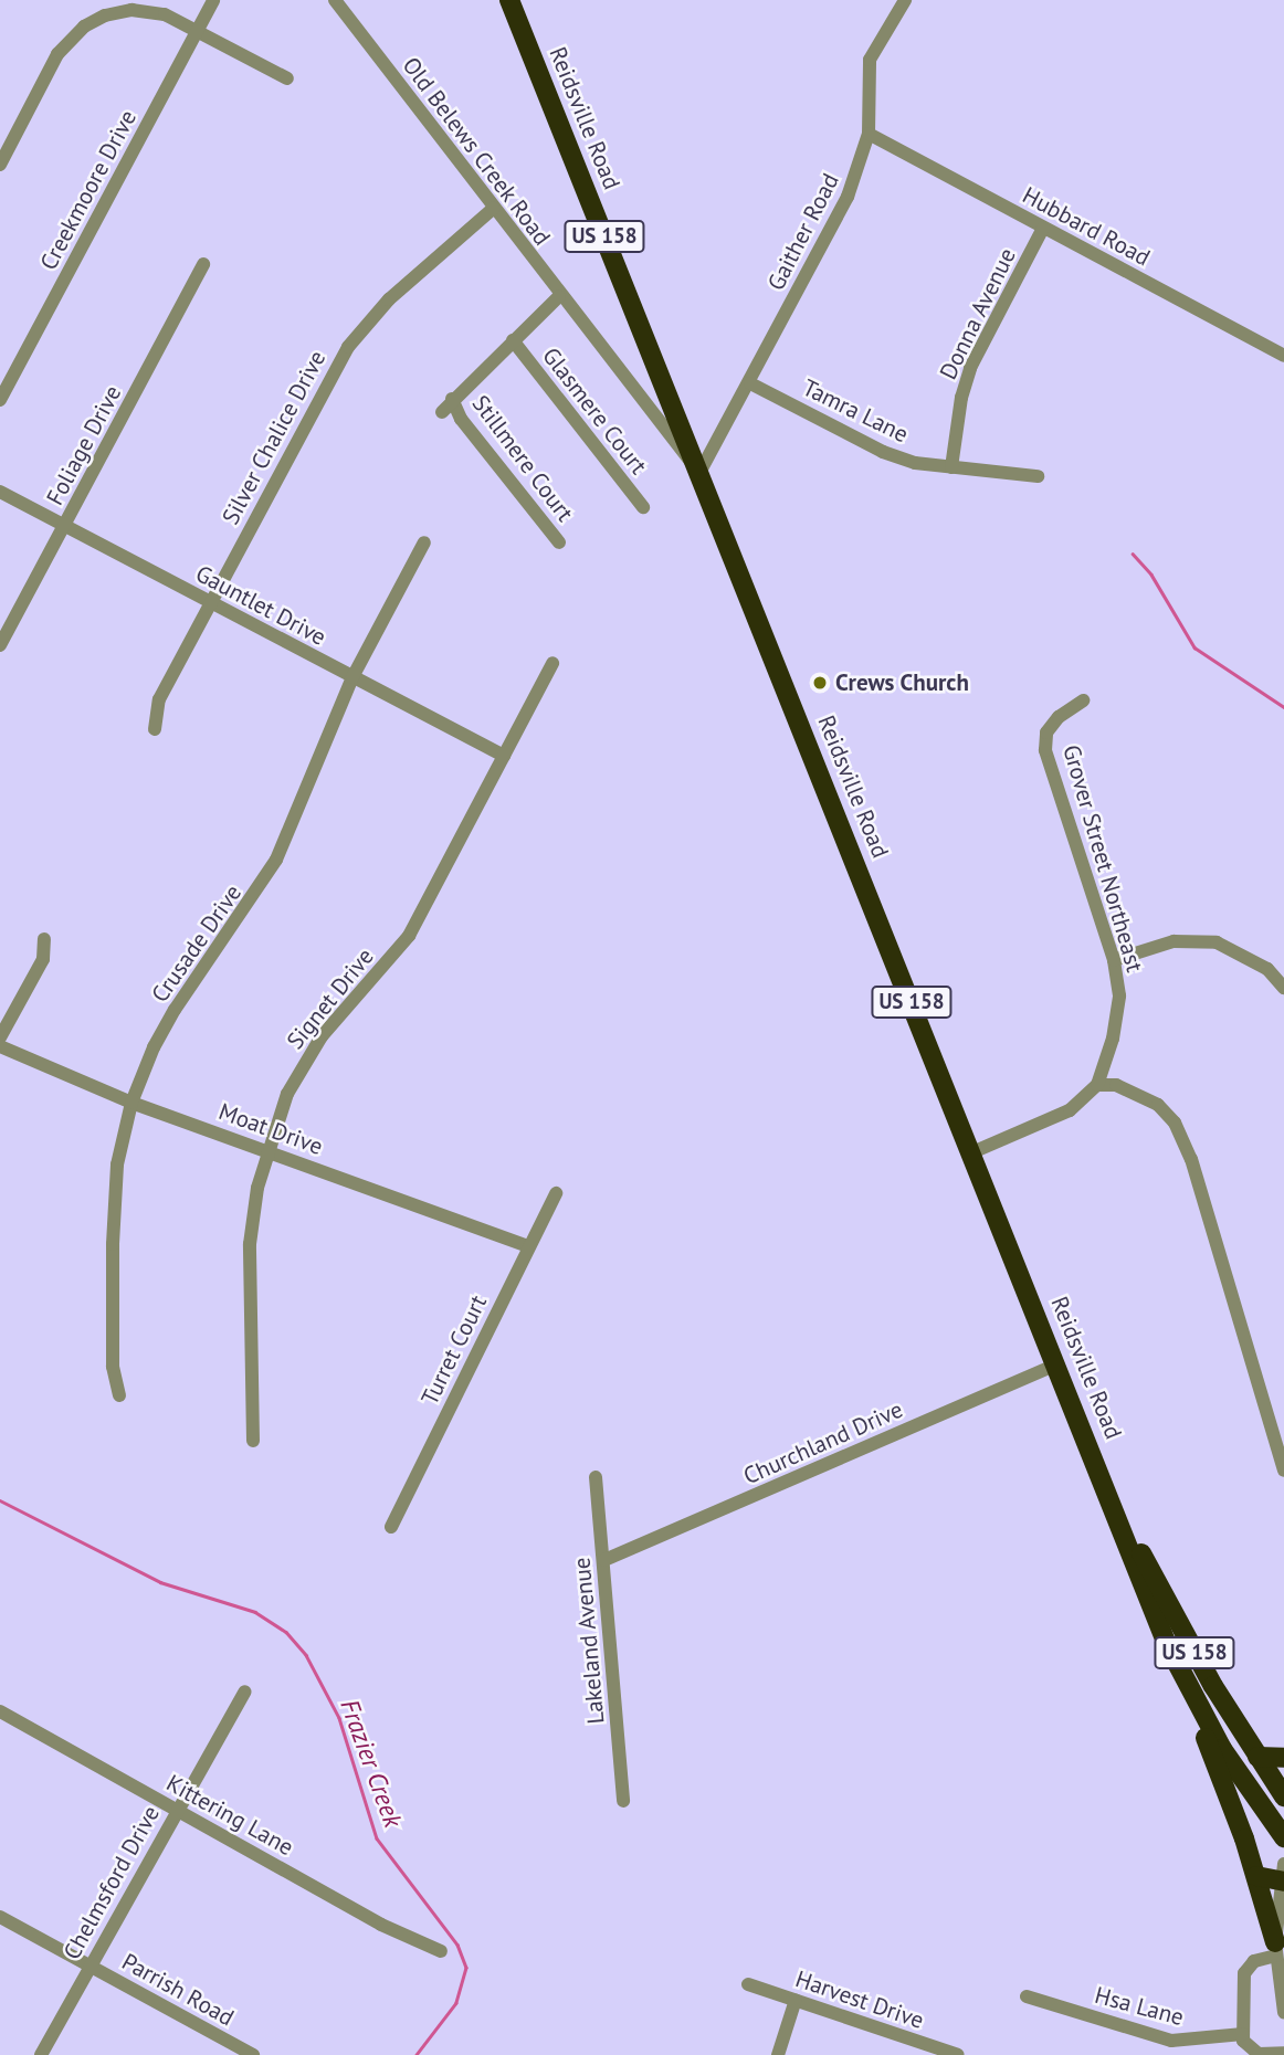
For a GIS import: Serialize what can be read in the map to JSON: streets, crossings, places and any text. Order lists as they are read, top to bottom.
{
  "streets": {
    "highway": ["Reidsville Road", "US 158"],
    "street": [
      "Old Belews Creek Road",
      "Creekmoore Drive",
      "Hubbard Road",
      "Gaither Road",
      "Donna Avenue",
      "Glasmere Court",
      "Tamra Lane",
      "Silver Chalice Drive",
      "Foliage Drive",
      "Stillmere Court",
      "Gauntlet Drive",
      "Grover Street Northeast",
      "Crusade Drive",
      "Signet Drive",
      "Moat Drive",
      "Turret Court",
      "Churchland Drive",
      "Lakeland Avenue",
      "Kittering Lane",
      "Chelmsford Drive",
      "Parrish Road",
      "Harvest Drive",
      "Hsa Lane"
    ]
  },
  "crossings": [
    ["Reidsville Road", "Old Belews Creek Road"],
    ["Reidsville Road", "Gaither Road"],
    ["Reidsville Road", "Grover Street Northeast"],
    ["Reidsville Road", "Churchland Drive"],
    ["Old Belews Creek Road", "Gaither Road"],
    ["Old Belews Creek Road", "Silver Chalice Drive"],
    ["Hubbard Road", "Gaither Road"],
    ["Hubbard Road", "Donna Avenue"],
    ["Gaither Road", "Tamra Lane"],
    ["Donna Avenue", "Tamra Lane"],
    ["Silver Chalice Drive", "Gauntlet Drive"],
    ["Foliage Drive", "Gauntlet Drive"],
    ["Gauntlet Drive", "Crusade Drive"],
    ["Gauntlet Drive", "Signet Drive"],
    ["Crusade Drive", "Moat Drive"],
    ["Signet Drive", "Moat Drive"],
    ["Moat Drive", "Turret Court"],
    ["Churchland Drive", "Lakeland Avenue"],
    ["Kittering Lane", "Chelmsford Drive"],
    ["Chelmsford Drive", "Parrish Road"]
  ],
  "water": ["Frazier Creek"],
  "places": ["Crews Church"]
}
